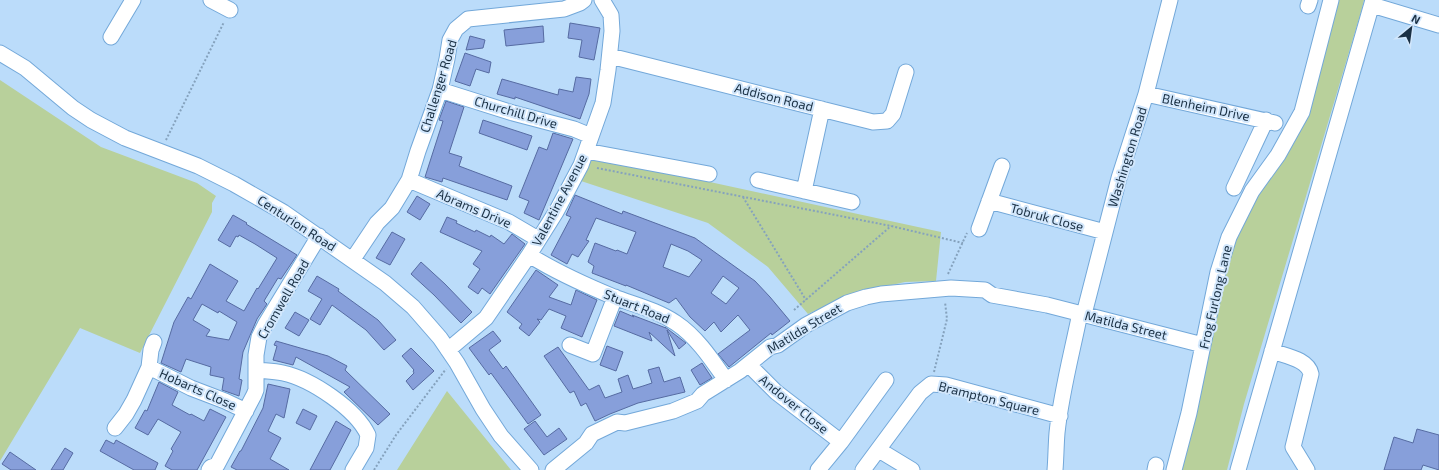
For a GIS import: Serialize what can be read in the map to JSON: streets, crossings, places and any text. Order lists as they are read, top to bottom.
{
  "streets": {
    "street": [
      "Challenger Road",
      "Addison Road",
      "Blenheim Drive",
      "Churchill Drive",
      "Washington Road",
      "Valentine Avenue",
      "Abrams Drive",
      "Tobruk Close",
      "Centurion Road",
      "Frog Furlong Lane",
      "Cromwell Road",
      "Stuart Road",
      "Matilda Street",
      "Hobarts Close",
      "Brampton Square",
      "Andover Close"
    ]
  },
  "crossings": [
    ["Challenger Road", "Churchill Drive"],
    ["Challenger Road", "Abrams Drive"],
    ["Challenger Road", "Centurion Road"],
    ["Addison Road", "Valentine Avenue"],
    ["Blenheim Drive", "Washington Road"],
    ["Churchill Drive", "Valentine Avenue"],
    ["Washington Road", "Tobruk Close"],
    ["Washington Road", "Matilda Street"],
    ["Valentine Avenue", "Abrams Drive"],
    ["Valentine Avenue", "Centurion Road"],
    ["Valentine Avenue", "Stuart Road"],
    ["Centurion Road", "Cromwell Road"],
    ["Frog Furlong Lane", "Matilda Street"],
    ["Cromwell Road", "Hobarts Close"],
    ["Stuart Road", "Matilda Street"],
    ["Matilda Street", "Andover Close"]
  ],
  "north": "top right"
}
